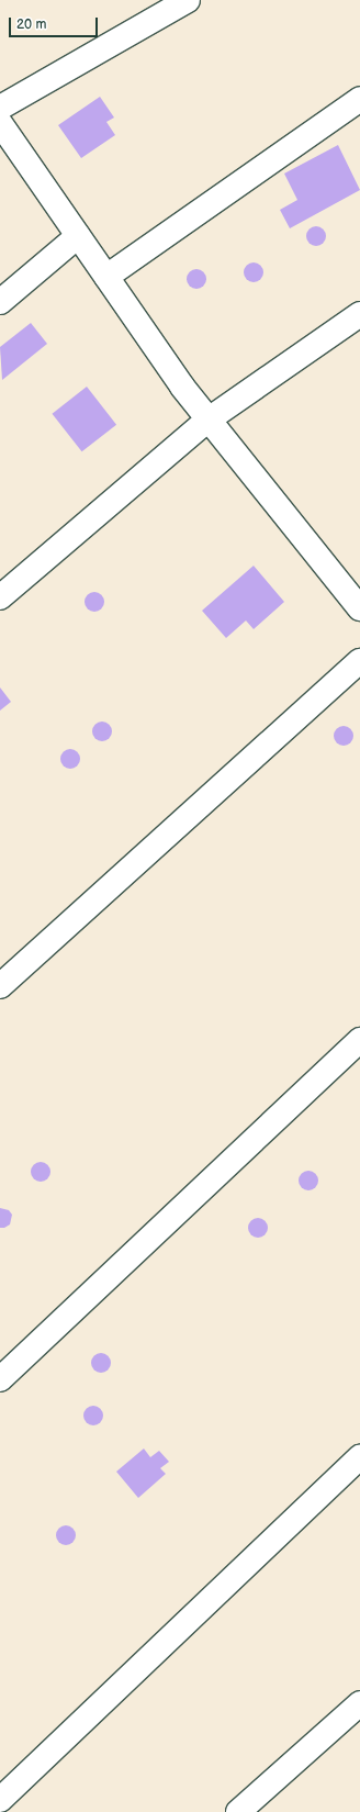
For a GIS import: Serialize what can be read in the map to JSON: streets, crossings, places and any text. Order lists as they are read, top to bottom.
{
  "scale_bar": "20 m"
}
